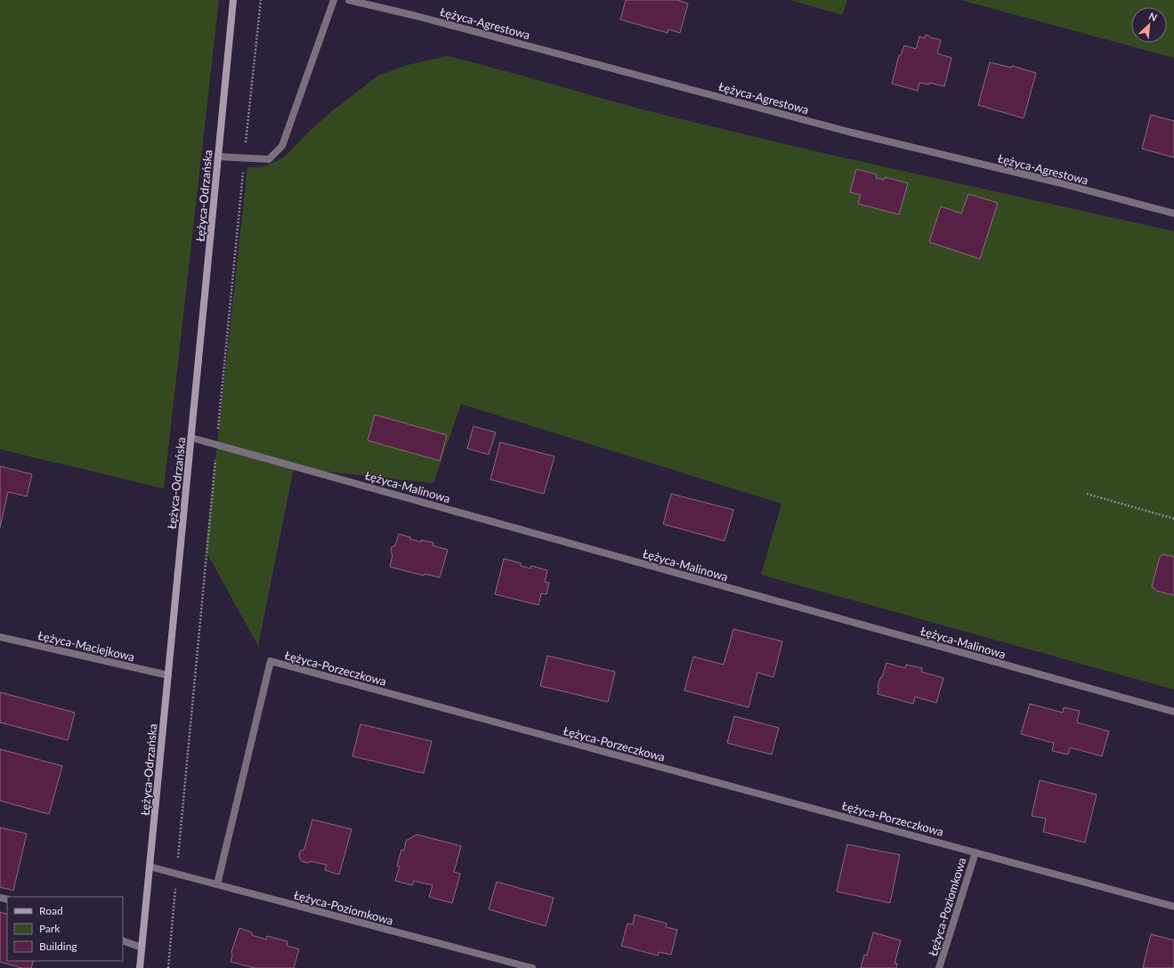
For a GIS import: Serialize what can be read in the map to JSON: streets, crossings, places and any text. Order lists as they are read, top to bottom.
{
  "streets": {
    "main road": ["Łężyca-Odrzańska"],
    "street": [
      "Łężyca-Agrestowa",
      "Łężyca-Malinowa",
      "Łężyca-Maciejkowa",
      "Łężyca-Porzeczkowa",
      "Łężyca-Poziomkowa"
    ]
  },
  "crossings": [
    ["Łężyca-Odrzańska", "Łężyca-Malinowa"],
    ["Łężyca-Odrzańska", "Łężyca-Maciejkowa"],
    ["Łężyca-Odrzańska", "Łężyca-Poziomkowa"],
    ["Łężyca-Porzeczkowa", "Łężyca-Poziomkowa"]
  ],
  "legend": ["Road", "Park", "Building"],
  "north": "top right"
}
